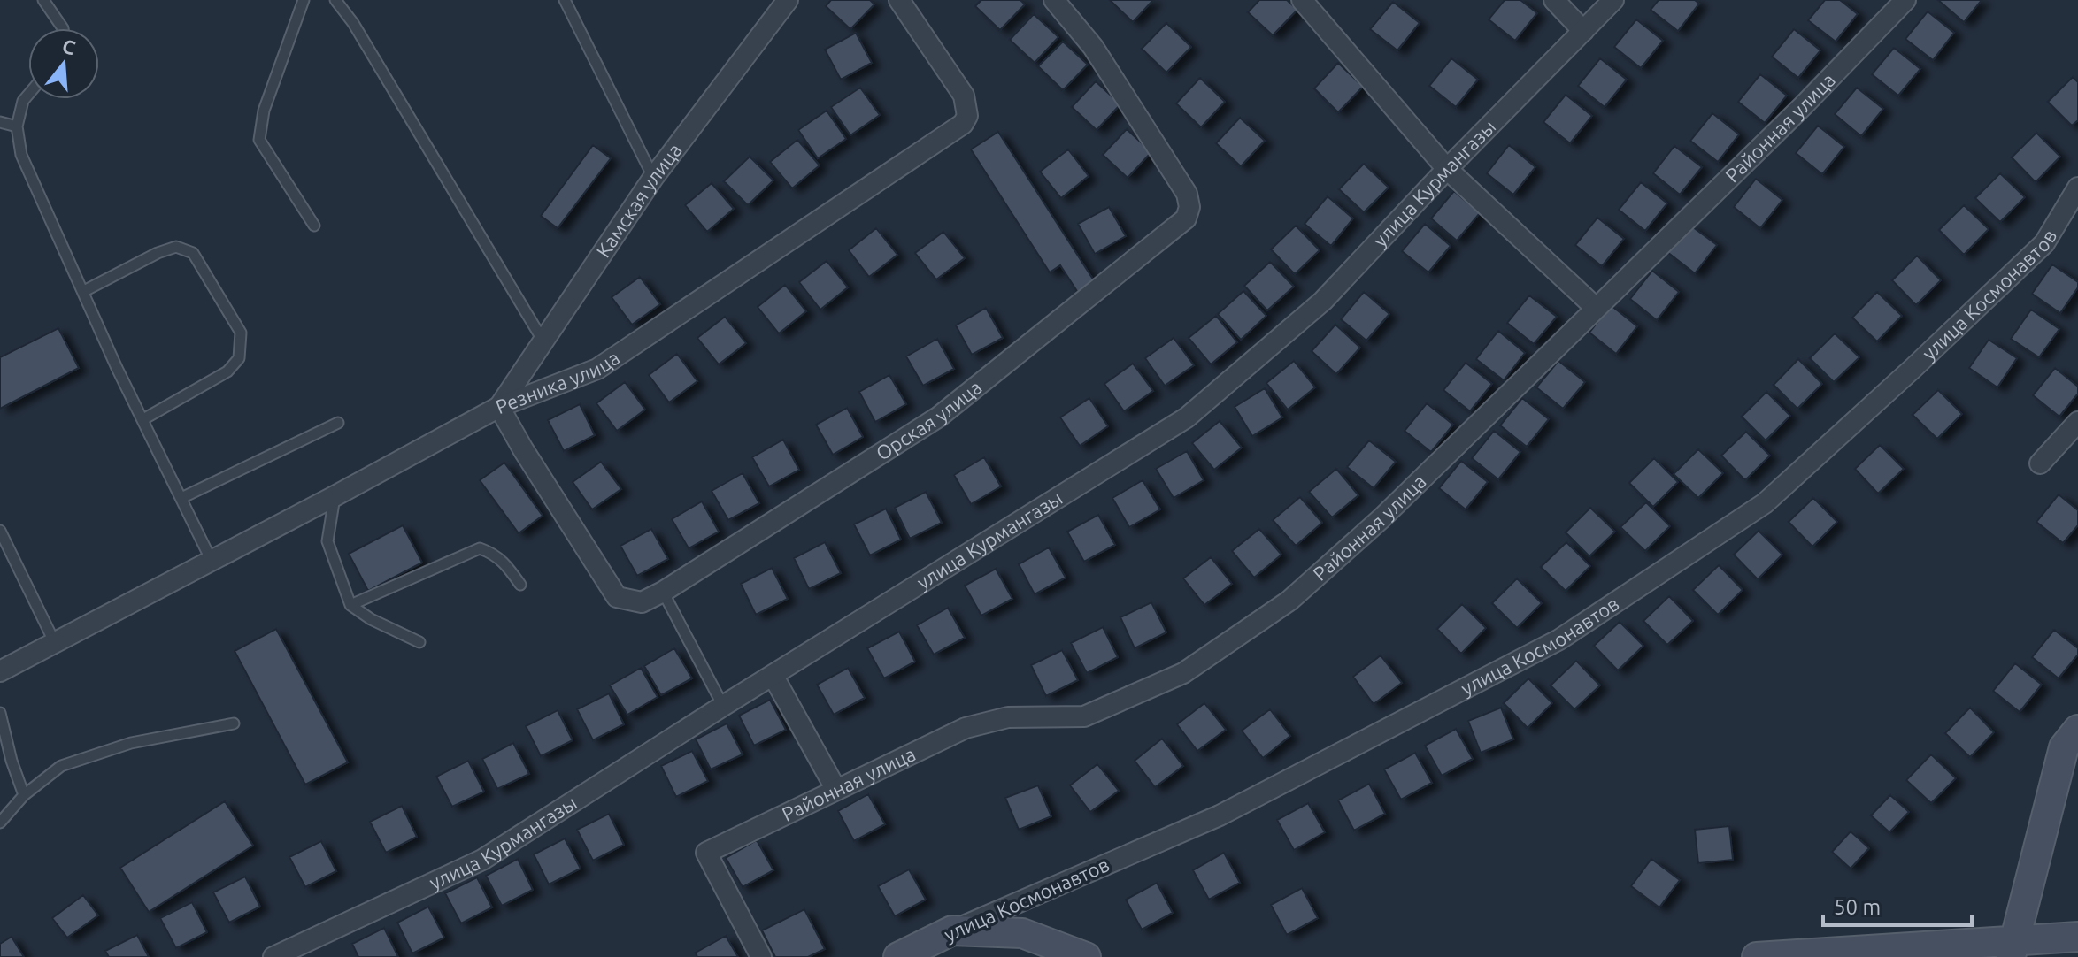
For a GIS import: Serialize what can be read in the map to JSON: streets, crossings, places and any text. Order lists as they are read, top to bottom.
{
  "streets": {
    "street": [
      "Районная улица",
      "улица Курмангазы",
      "Камская улица",
      "улица Космонавтов",
      "Резника улица",
      "Орская улица"
    ]
  },
  "crossings": [
    ["Камская улица", "Резника улица"],
    ["Камская улица", "Орская улица"],
    ["Резника улица", "Орская улица"]
  ],
  "scale_bar": "50 m",
  "north": "top"
}
